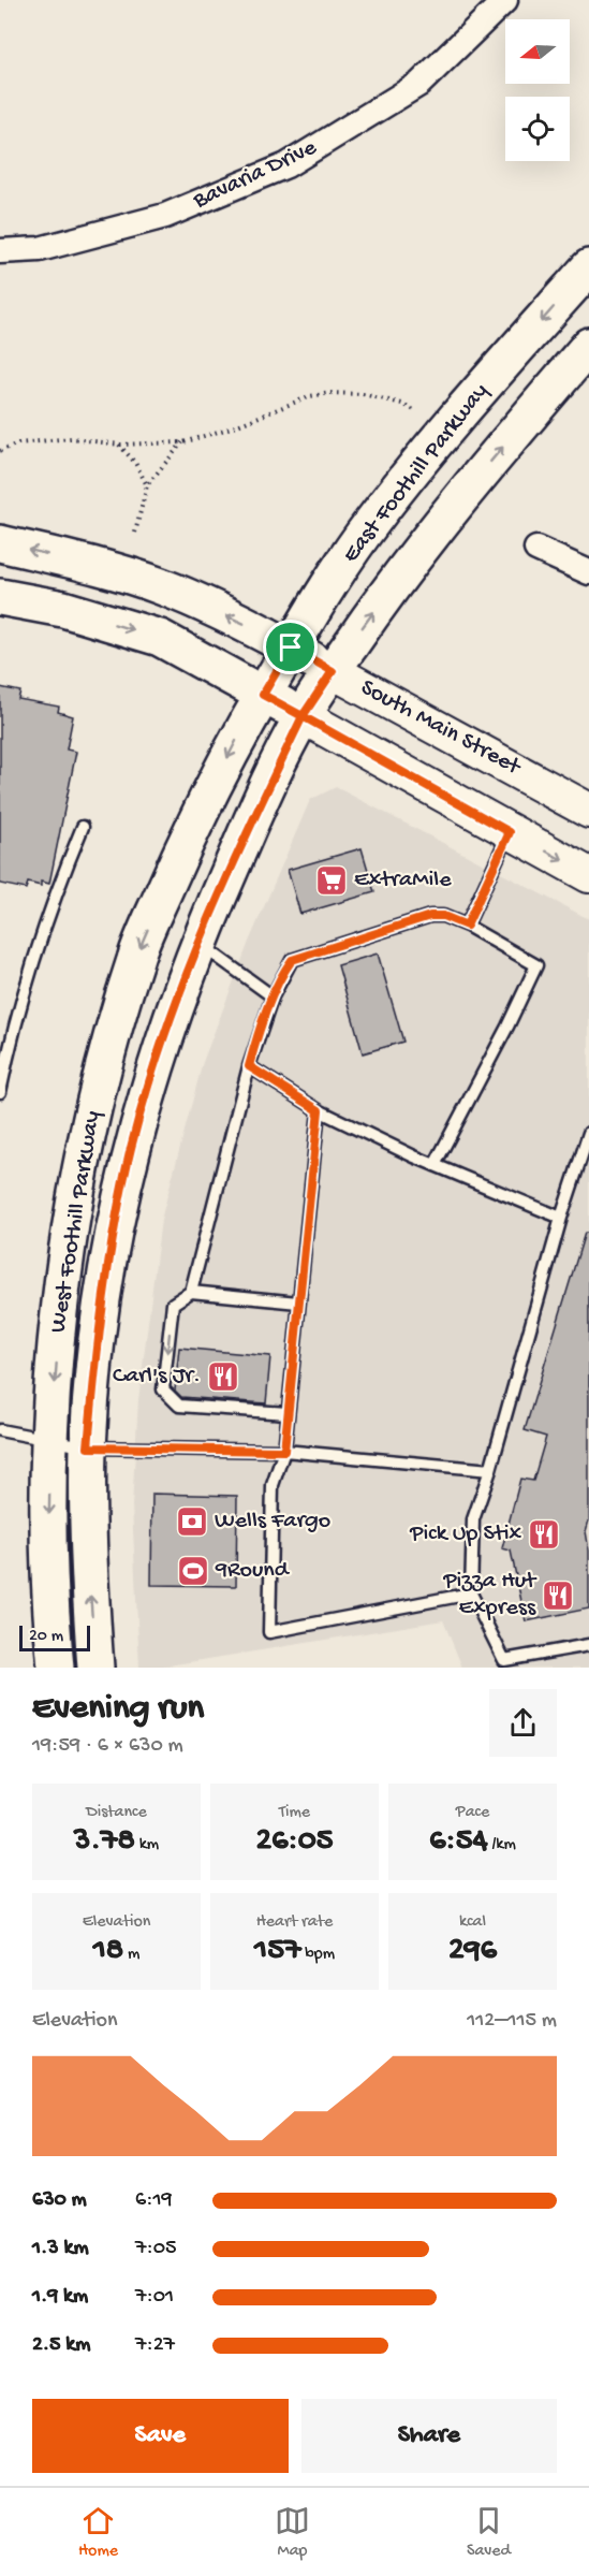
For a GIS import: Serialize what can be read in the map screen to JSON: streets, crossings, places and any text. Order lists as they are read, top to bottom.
{
  "streets": {
    "main road": ["East Foothill Parkway", "South Main Street", "West Foothill Parkway"],
    "street": ["Bavaria Drive"]
  },
  "crossings": [
    ["East Foothill Parkway", "South Main Street"],
    ["East Foothill Parkway", "West Foothill Parkway"]
  ],
  "places": {
    "supermarket": ["ExtraMile"],
    "restaurant": ["Carl's Jr.", "Pick Up Stix", "Pizza Hut Express"],
    "bank": ["Wells Fargo"],
    "sports": ["9Round"]
  },
  "scale_bar": "20 m",
  "north": "left",
  "page": {
    "scale": "20 m",
    "heading": ["Evening run", "19:59 · 6 × 630 m"],
    "stats": [
      ["Distance", "3.78 km"],
      ["Time", "26:05"],
      ["Pace", "6:54 /km"],
      ["Elevation", "18 m"],
      ["Heart rate", "157 bpm"],
      ["kcal", "296"]
    ],
    "chart": ["Elevation", "112–115 m"],
    "list": [
      {
        "name": "630 m",
        "note": "6:19"
      },
      {
        "name": "1.3 km",
        "note": "7:05"
      },
      {
        "name": "1.9 km",
        "note": "7:01"
      },
      {
        "name": "2.5 km",
        "note": "7:27"
      }
    ],
    "buttons": ["Save", "Share"],
    "tabs": ["Home", "Map", "Saved"]
  }
}
